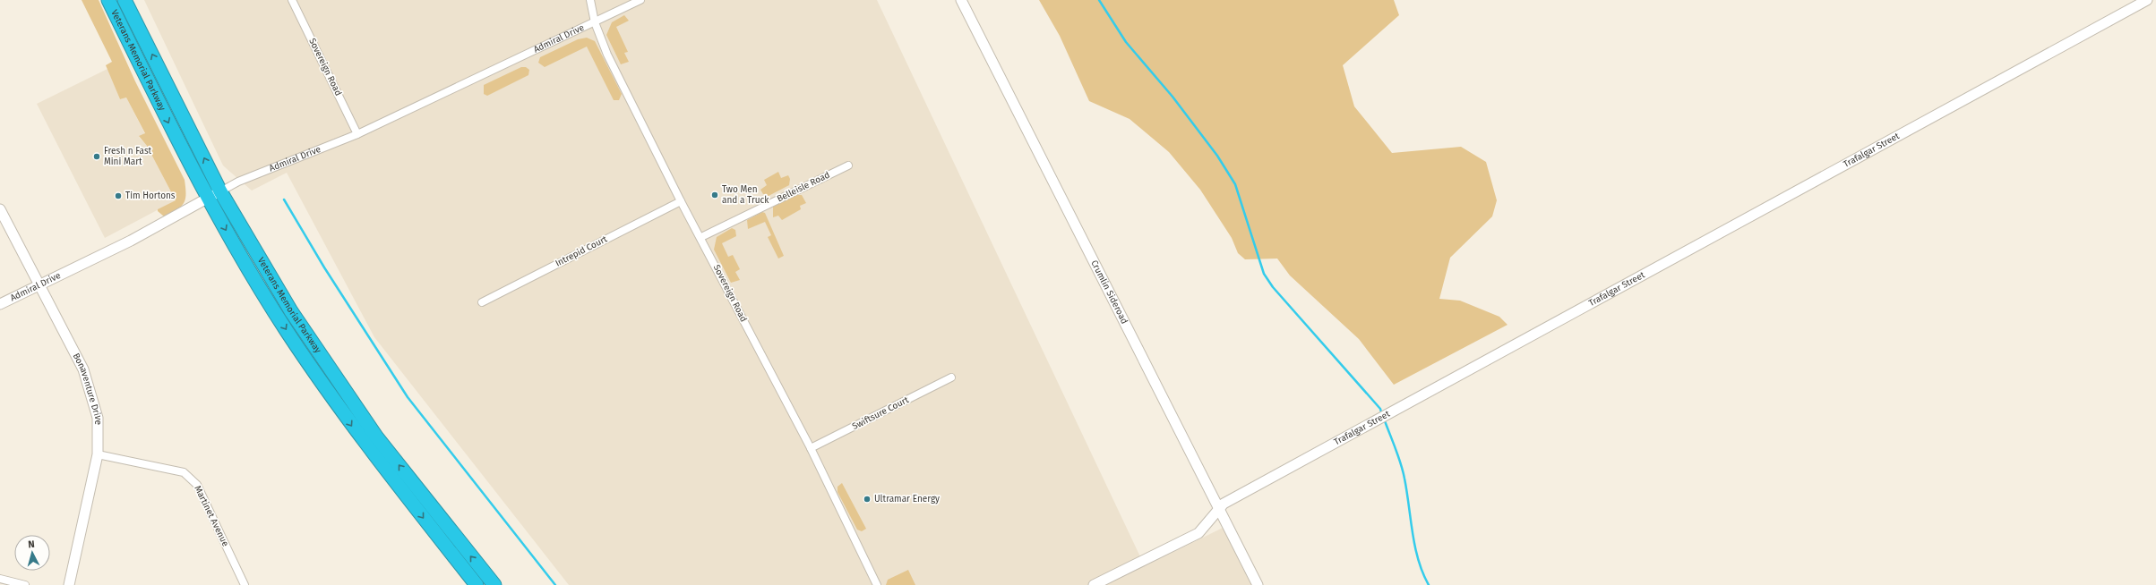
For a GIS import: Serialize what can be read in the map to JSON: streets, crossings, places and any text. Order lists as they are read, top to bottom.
{
  "streets": {
    "highway": ["Veterans Memorial Parkway"],
    "street": [
      "Admiral Drive",
      "Sovereign Road",
      "Trafalgar Street",
      "Belleisle Road",
      "Intrepid Court",
      "Crumlin Sideroad",
      "Bonaventure Drive",
      "Swiftsure Court",
      "Martinet Avenue"
    ]
  },
  "crossings": [
    ["Admiral Drive", "Veterans Memorial Parkway"],
    ["Admiral Drive", "Sovereign Road"],
    ["Admiral Drive", "Bonaventure Drive"],
    ["Sovereign Road", "Belleisle Road"],
    ["Sovereign Road", "Intrepid Court"],
    ["Sovereign Road", "Swiftsure Court"],
    ["Trafalgar Street", "Crumlin Sideroad"],
    ["Bonaventure Drive", "Martinet Avenue"]
  ],
  "places": [
    "Fresh n Fast Mini Mart",
    "Two Men and a Truck",
    "Tim Hortons",
    "Ultramar Energy"
  ],
  "north": "top"
}
